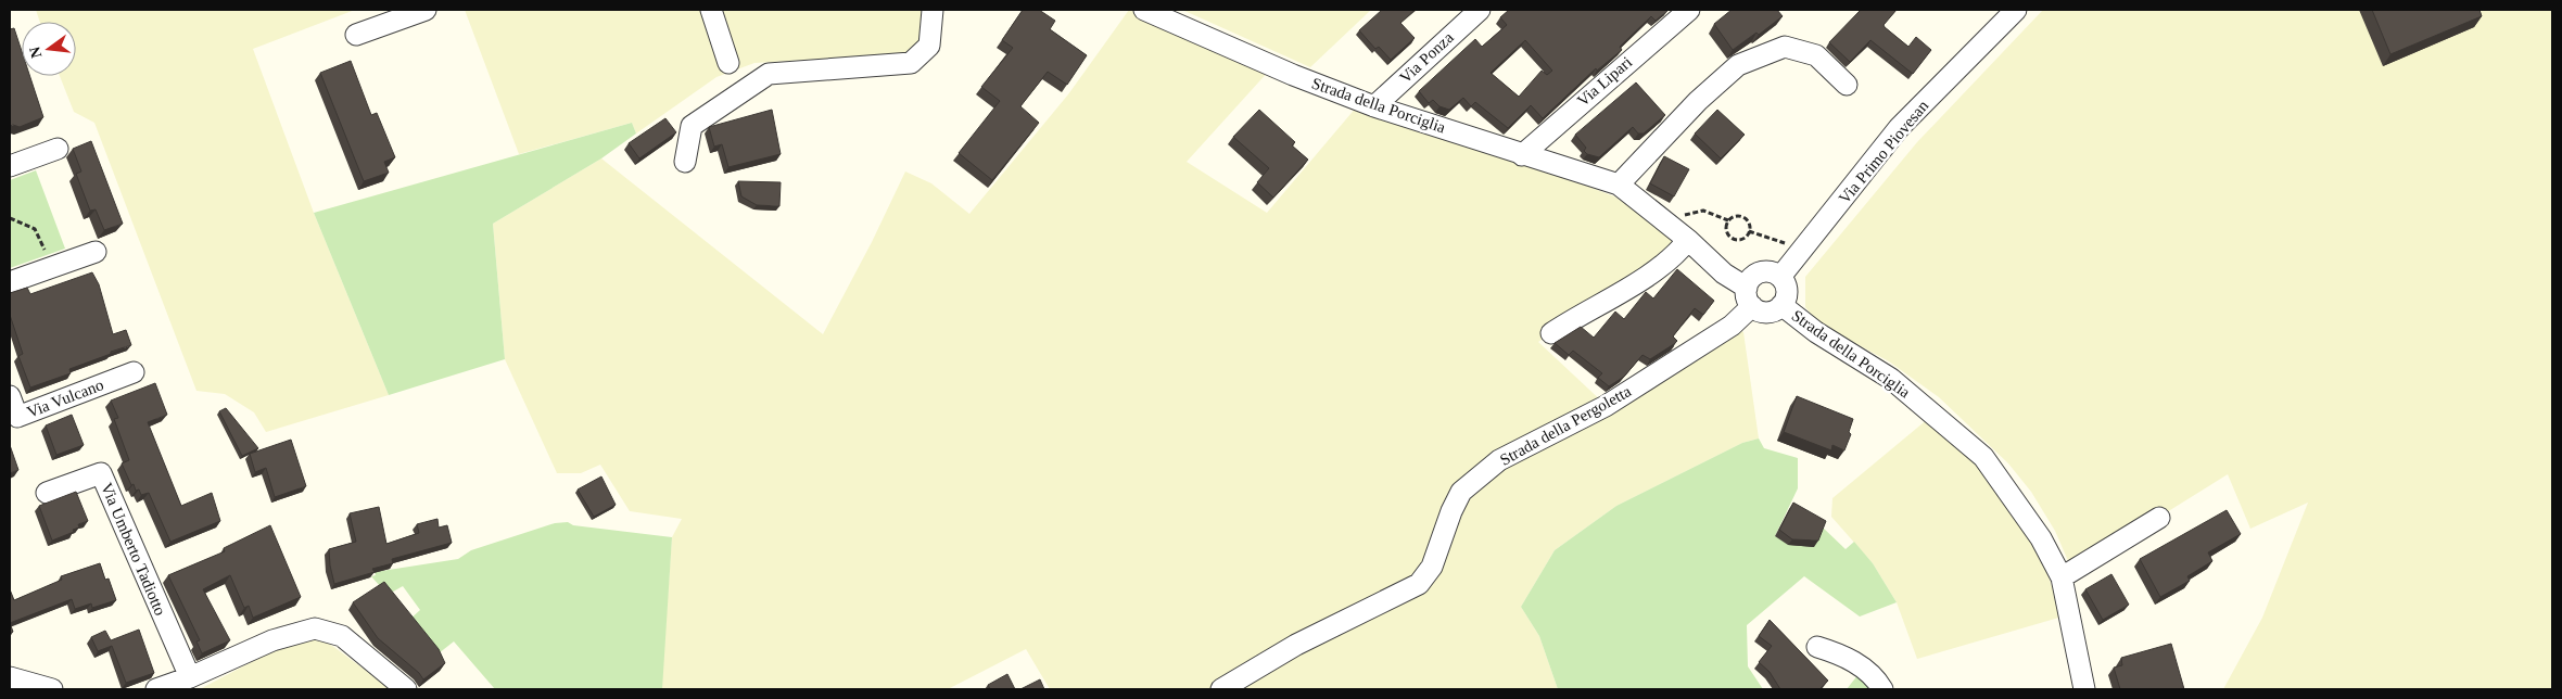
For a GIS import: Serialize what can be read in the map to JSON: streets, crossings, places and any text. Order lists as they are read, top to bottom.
{
  "streets": {
    "street": [
      "Via Ponza",
      "Via Lipari",
      "Strada della Porciglia",
      "Via Primo Piovesan",
      "Via Vulcano",
      "Strada della Pergoletta",
      "Via Umberto Tadiotto"
    ]
  },
  "crossings": [
    ["Via Ponza", "Strada della Porciglia"],
    ["Via Lipari", "Strada della Porciglia"],
    ["Strada della Porciglia", "Via Primo Piovesan"],
    ["Strada della Porciglia", "Strada della Pergoletta"],
    ["Via Primo Piovesan", "Strada della Pergoletta"]
  ],
  "north": "left"
}
